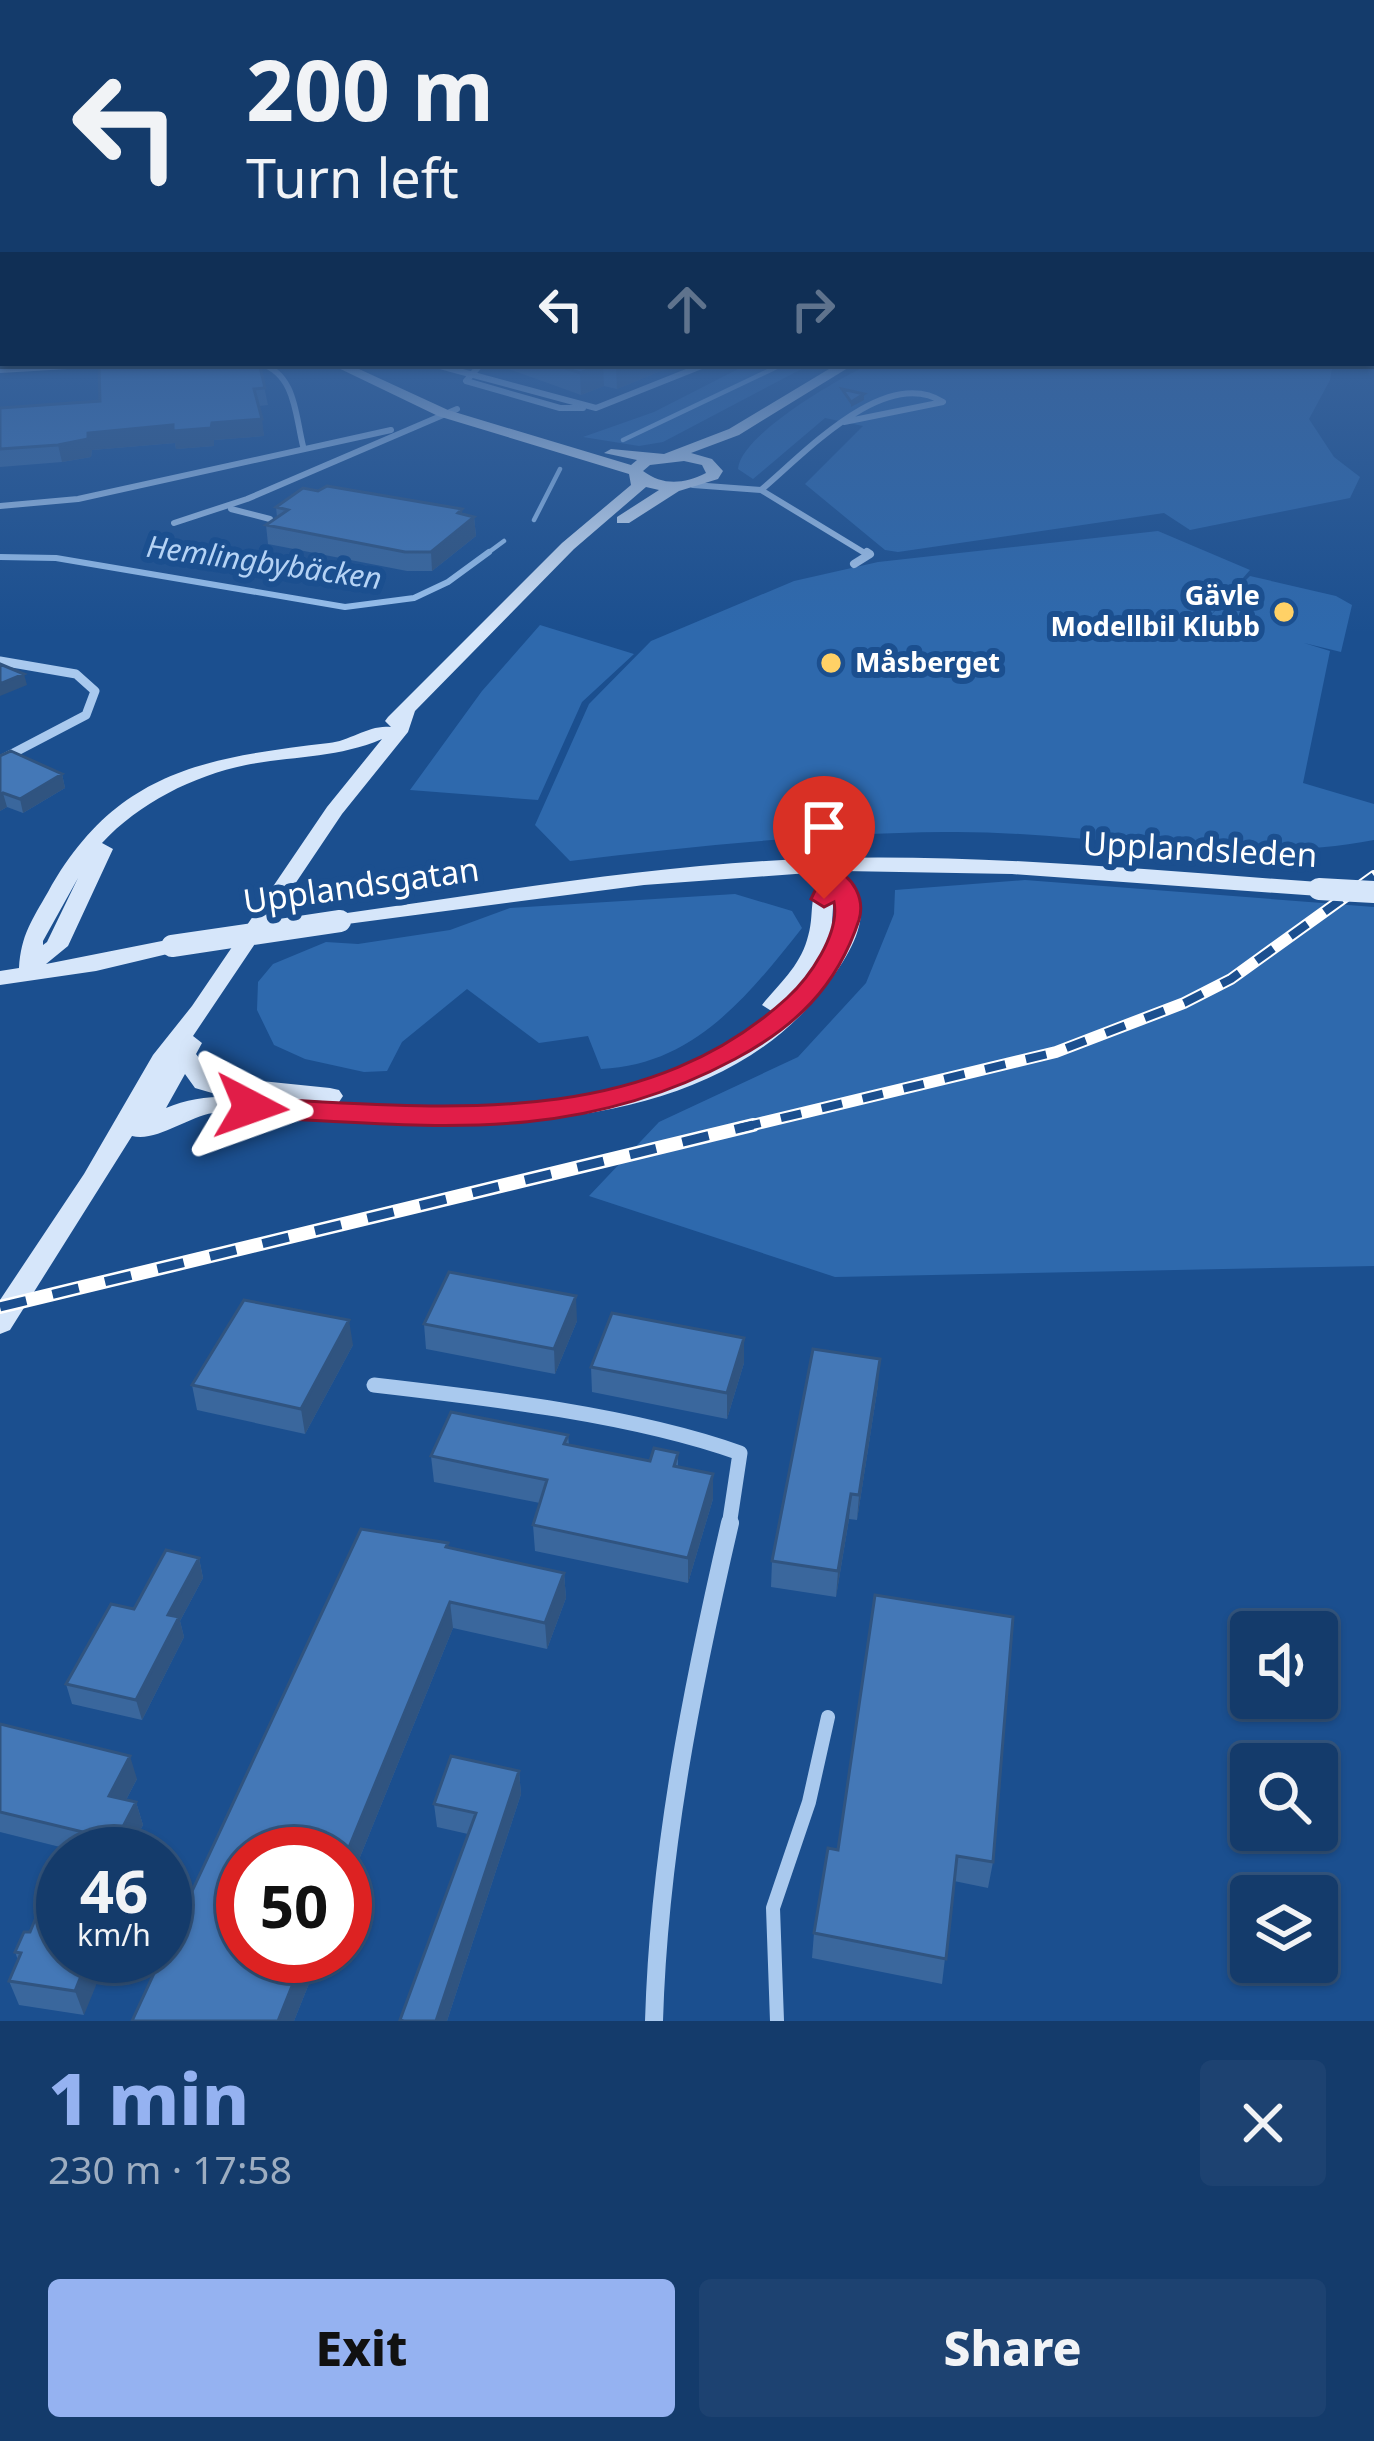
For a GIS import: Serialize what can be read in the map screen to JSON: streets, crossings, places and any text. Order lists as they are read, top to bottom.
{
  "streets": {
    "main road": ["Upplandsleden", "Upplandsgatan"]
  },
  "crossings": [
    ["Upplandsleden", "Upplandsgatan"]
  ],
  "water": ["Hemlingbybäcken"],
  "places": ["Gävle Modellbil Klubb", "Måsberget"],
  "page": {
    "turn": ["200 m", "Turn left"],
    "speed": "46 km/h",
    "limit": "50",
    "heading": ["1 min", "230 m · 17:58"],
    "buttons": ["Exit", "Share"]
  }
}
